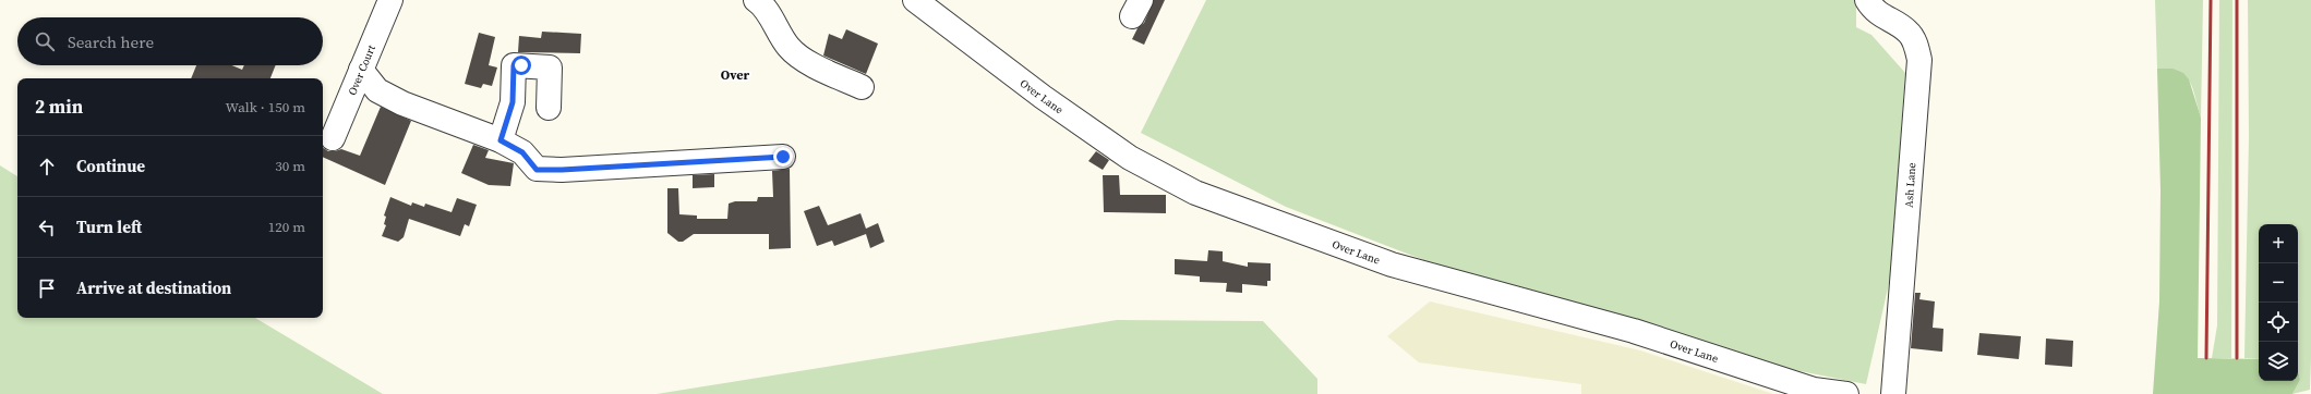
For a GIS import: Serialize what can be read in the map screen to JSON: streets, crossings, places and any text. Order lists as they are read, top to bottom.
{
  "streets": {
    "street": ["Over Court", "Over Lane", "Ash Lane"]
  },
  "districts": ["Over"],
  "page": {
    "search": "Search here",
    "heading": ["2 min", "Walk · 150 m"],
    "list": [
      ["Continue", "30 m"],
      ["Turn left", "120 m"],
      "Arrive at destination"
    ],
    "map_buttons": ["+", "−"]
  }
}
